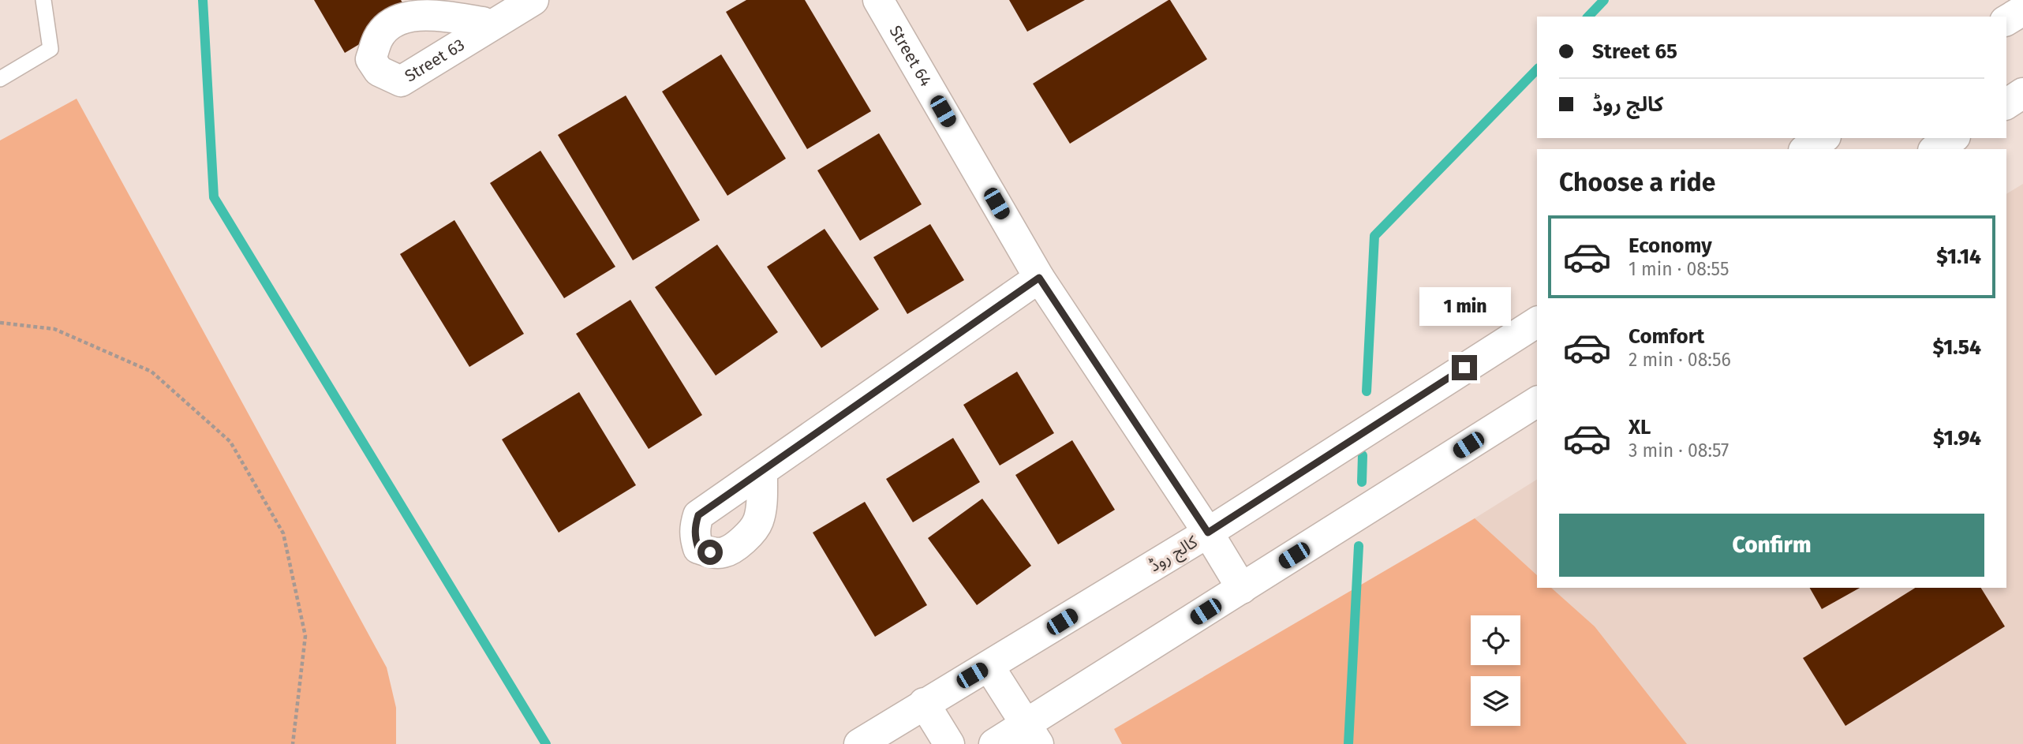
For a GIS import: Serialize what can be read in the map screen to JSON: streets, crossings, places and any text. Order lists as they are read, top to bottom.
{
  "streets": {
    "street": ["Street 64", "Street 63", "کالج روڈ"]
  },
  "crossings": [
    ["Street 64", "کالج روڈ"]
  ],
  "page": {
    "banner": ["Street 65", "کالج روڈ"],
    "heading": "Choose a ride",
    "list": [
      {
        "name": "Economy",
        "note": "1 min · 08:55",
        "value": "$1.14"
      },
      {
        "name": "Comfort",
        "note": "2 min · 08:56",
        "value": "$1.54"
      },
      {
        "name": "XL",
        "note": "3 min · 08:57",
        "value": "$1.94"
      }
    ],
    "bubble": "1 min",
    "buttons": "Confirm"
  }
}
